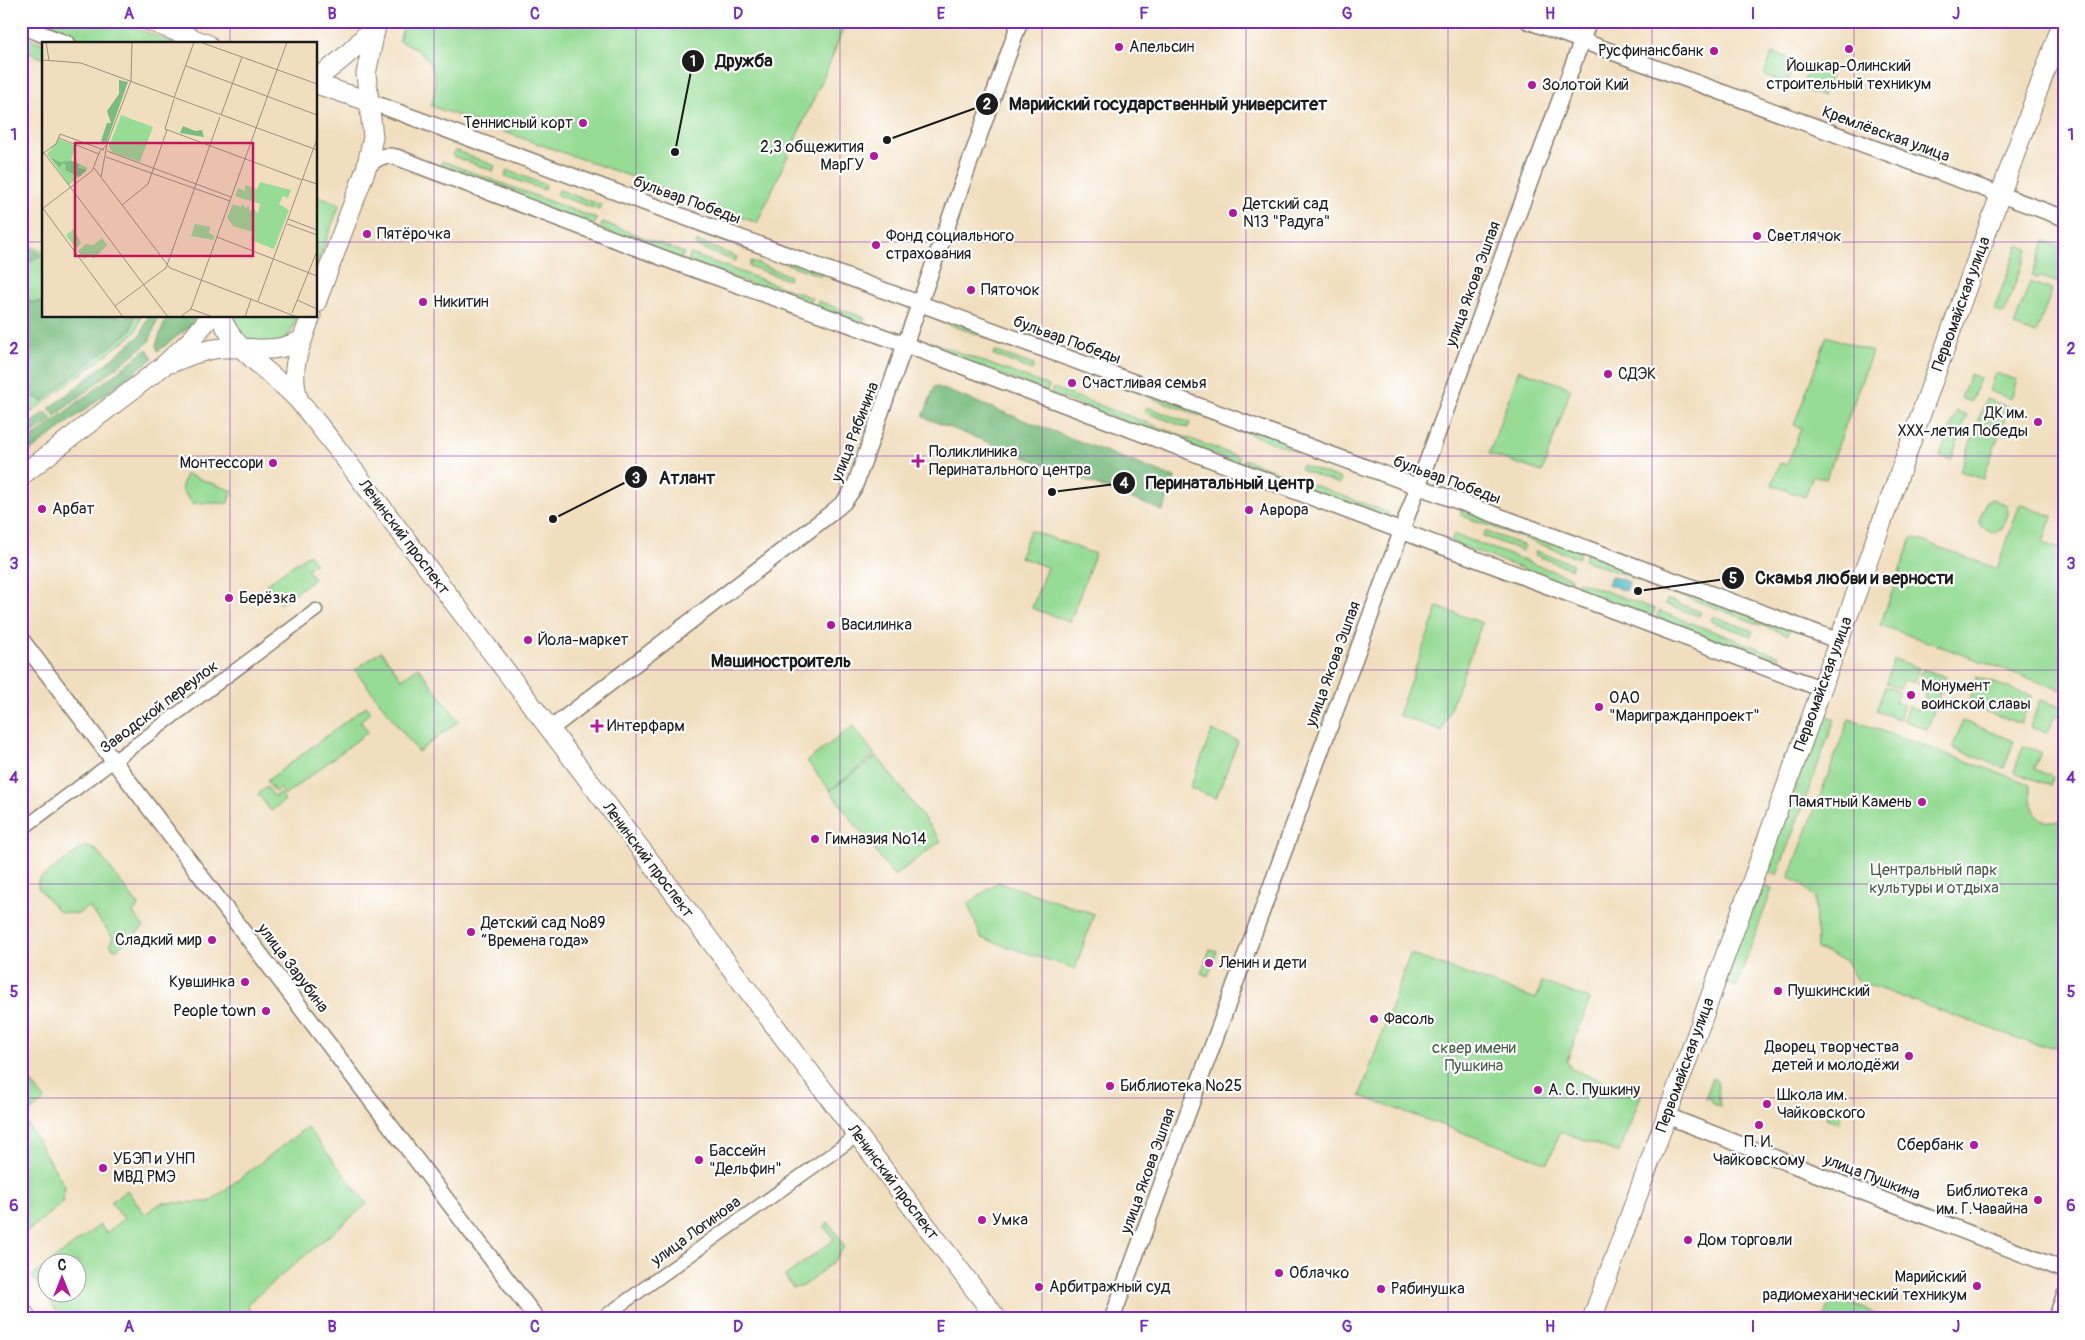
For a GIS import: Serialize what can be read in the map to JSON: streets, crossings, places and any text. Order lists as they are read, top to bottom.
{
  "streets": {
    "main road": ["Первомайская улица", "Ленинский проспект"],
    "street": [
      "Кремлёвская улица",
      "бульвар Победы",
      "улица Якова Эшпая",
      "улица Рябинина",
      "Заводской переулок",
      "улица Зарубина",
      "улица Пушкина",
      "улица Логинова"
    ]
  },
  "crossings": [
    ["Кремлёвская улица", "улица Якова Эшпая"],
    ["Кремлёвская улица", "Первомайская улица"],
    ["бульвар Победы", "улица Якова Эшпая"],
    ["бульвар Победы", "Первомайская улица"],
    ["бульвар Победы", "улица Рябинина"],
    ["Первомайская улица", "улица Пушкина"],
    ["улица Рябинина", "Ленинский проспект"],
    ["Ленинский проспект", "улица Логинова"],
    ["Заводской переулок", "улица Зарубина"]
  ],
  "districts": ["Машиностроитель"],
  "parks": ["Центральный парк культуры и отдыха", "сквер имени Пушкина"],
  "places": {
    "other": [
      "Апельсин",
      "Йошкар-Олинский строительный техникум",
      "Русфинансбанк",
      "Золотой Кий",
      "Теннисный корт",
      "Марийский государственный университет",
      "Дружба",
      "2,3 общежития МарГУ",
      "Детский сад N13 \"Радуга\"",
      "Пятёрочка",
      "Светлячок",
      "Фонд социального страхования",
      "Пяточок",
      "Никитин",
      "СДЭК",
      "Счастливая семья",
      "ДК им. ХХХ-летия Победы",
      "Монтессори",
      "Перинатальный центр",
      "Арбат",
      "Аврора",
      "Атлант",
      "Скамья любви и верности",
      "Берёзка",
      "Василинка",
      "Йола-маркет",
      "Монумент воинской славы",
      "OAO \"Маригражданпроект\"",
      "Памятный Камень",
      "Гимназия №14",
      "Детский сад №89 “Времена года»",
      "Сладкий мир",
      "Ленин и дети",
      "Кувшинка",
      "Пушкинский",
      "People town",
      "Фасоль",
      "Дворец творчества детей и молодёжи",
      "Библиотека №25",
      "А. С. Пушкину",
      "Школа им. Чайковского",
      "П. И. Чайковскому",
      "Сбербанк",
      "Бассейн \"Дельфин\"",
      "УБЭП и УНП МВД РМЭ",
      "Библиотека им. Г.Чавайна",
      "Умка",
      "Дом торговли",
      "Облачко",
      "Марийский радиомеханический техникум",
      "Арбитражный суд",
      "Рябинушка"
    ],
    "health": ["Поликлиника Перинатального центра", "Интерфарм"]
  },
  "north": "top",
  "grid": {
    "columns": [
      "A",
      "B",
      "C",
      "D",
      "E",
      "F",
      "G",
      "H",
      "I",
      "J"
    ],
    "rows": [
      "1",
      "2",
      "3",
      "4",
      "5",
      "6"
    ]
  }
}
